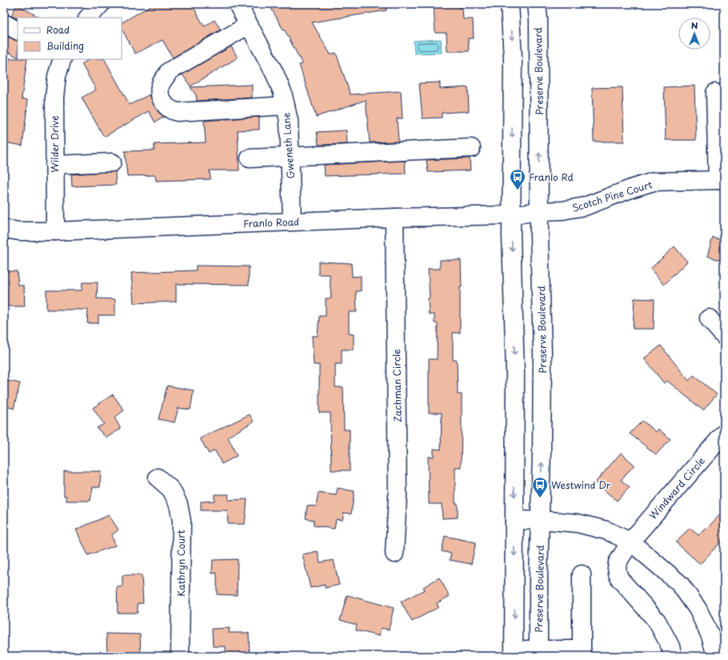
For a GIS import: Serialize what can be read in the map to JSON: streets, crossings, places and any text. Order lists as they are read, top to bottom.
{
  "streets": {
    "street": [
      "Preserve Boulevard",
      "Wilder Drive",
      "Gweneth Lane",
      "Scotch Pine Court",
      "Franlo Road",
      "Zachman Circle",
      "Windward Circle",
      "Kathryn Court"
    ]
  },
  "crossings": [
    ["Preserve Boulevard", "Scotch Pine Court"],
    ["Preserve Boulevard", "Franlo Road"],
    ["Wilder Drive", "Franlo Road"],
    ["Gweneth Lane", "Franlo Road"],
    ["Scotch Pine Court", "Franlo Road"],
    ["Franlo Road", "Zachman Circle"]
  ],
  "places": {
    "bus stop": ["Franlo Rd", "Westwind Dr"]
  },
  "legend": ["Road", "Building"],
  "north": "top"
}
